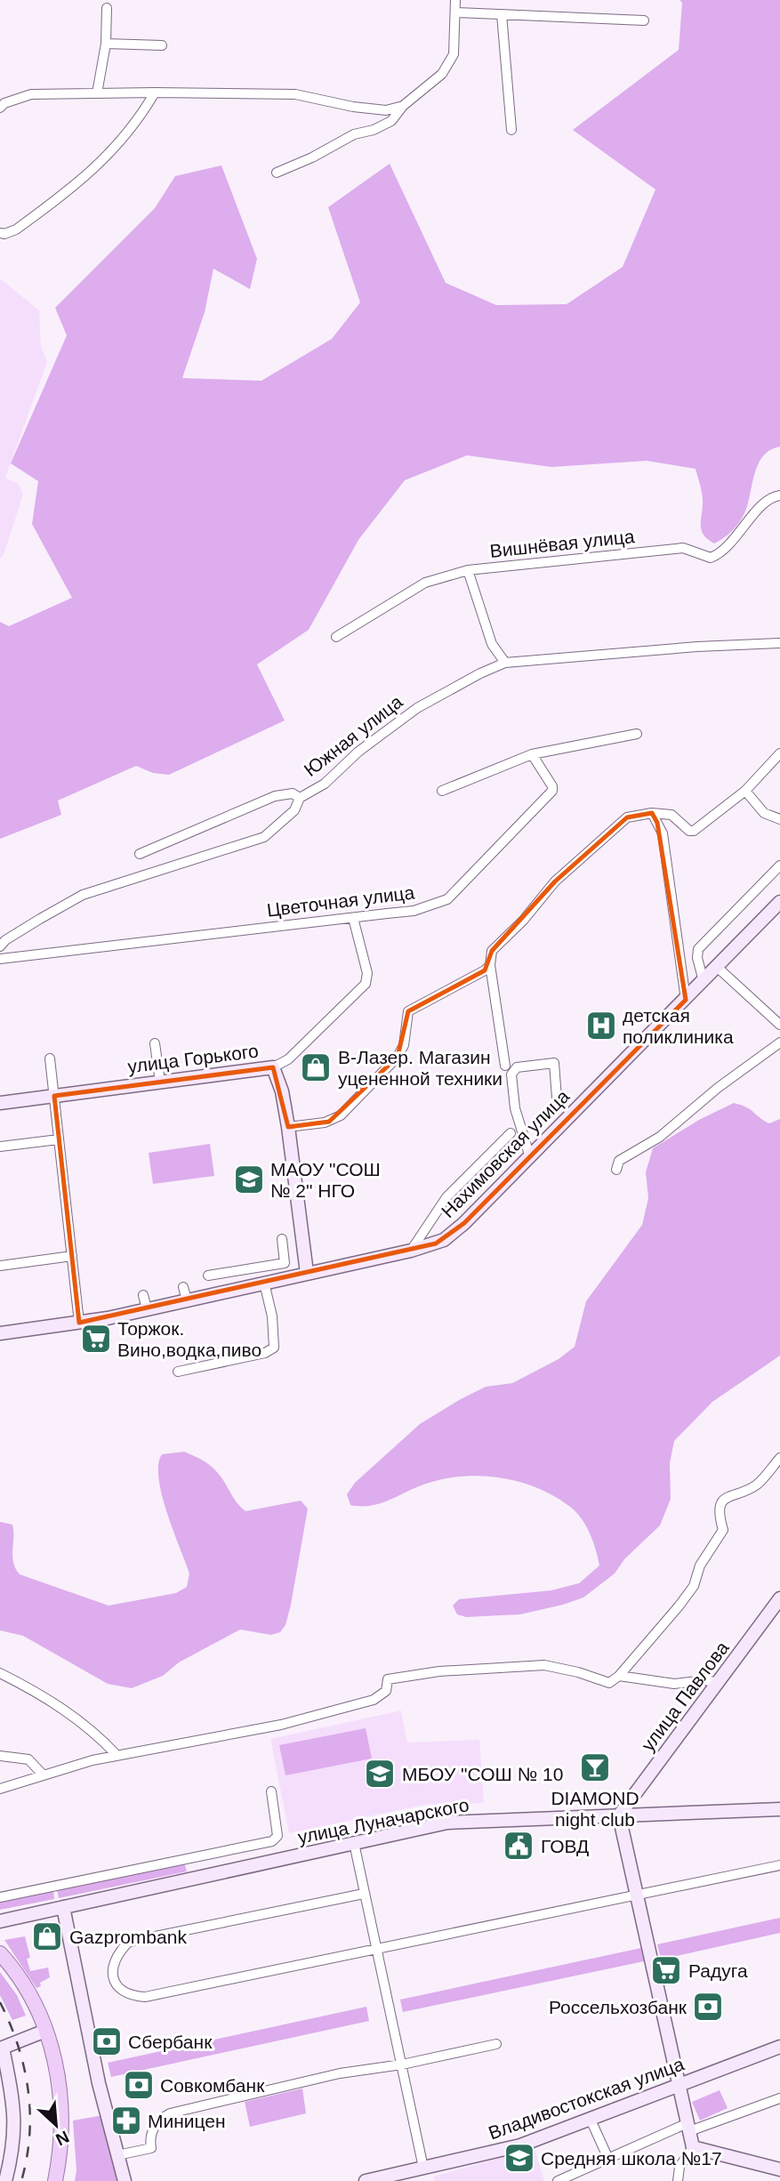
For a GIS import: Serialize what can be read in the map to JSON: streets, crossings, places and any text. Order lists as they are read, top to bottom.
{
  "streets": {
    "main road": [
      "улица Горького",
      "Нахимовская улица",
      "улица Павлова",
      "улица Луначарского",
      "Владивостокская улица"
    ],
    "street": ["Вишнёвая улица", "Южная улица", "Цветочная улица"]
  },
  "crossings": [
    ["Цветочная улица", "улица Горького"],
    ["улица Павлова", "улица Луначарского"]
  ],
  "places": {
    "hospital": ["детская поликлиника"],
    "shop": ["В-Лазер. Магазин уцененной техники", "Gazprombank"],
    "school or university": ["МАОУ \"СОШ № 2\" НГО", "МБОУ \"СОШ № 10", "Средняя школа №17"],
    "supermarket": ["Торжок. Вино,водка,пиво", "Радуга"],
    "bar": ["DIAMOND night club"],
    "public building": ["ГОВД"],
    "bank": ["Россельхозбанк", "Сбербанк", "Совкомбанк"],
    "pharmacy": ["Миницен"]
  },
  "north": "bottom right"
}
